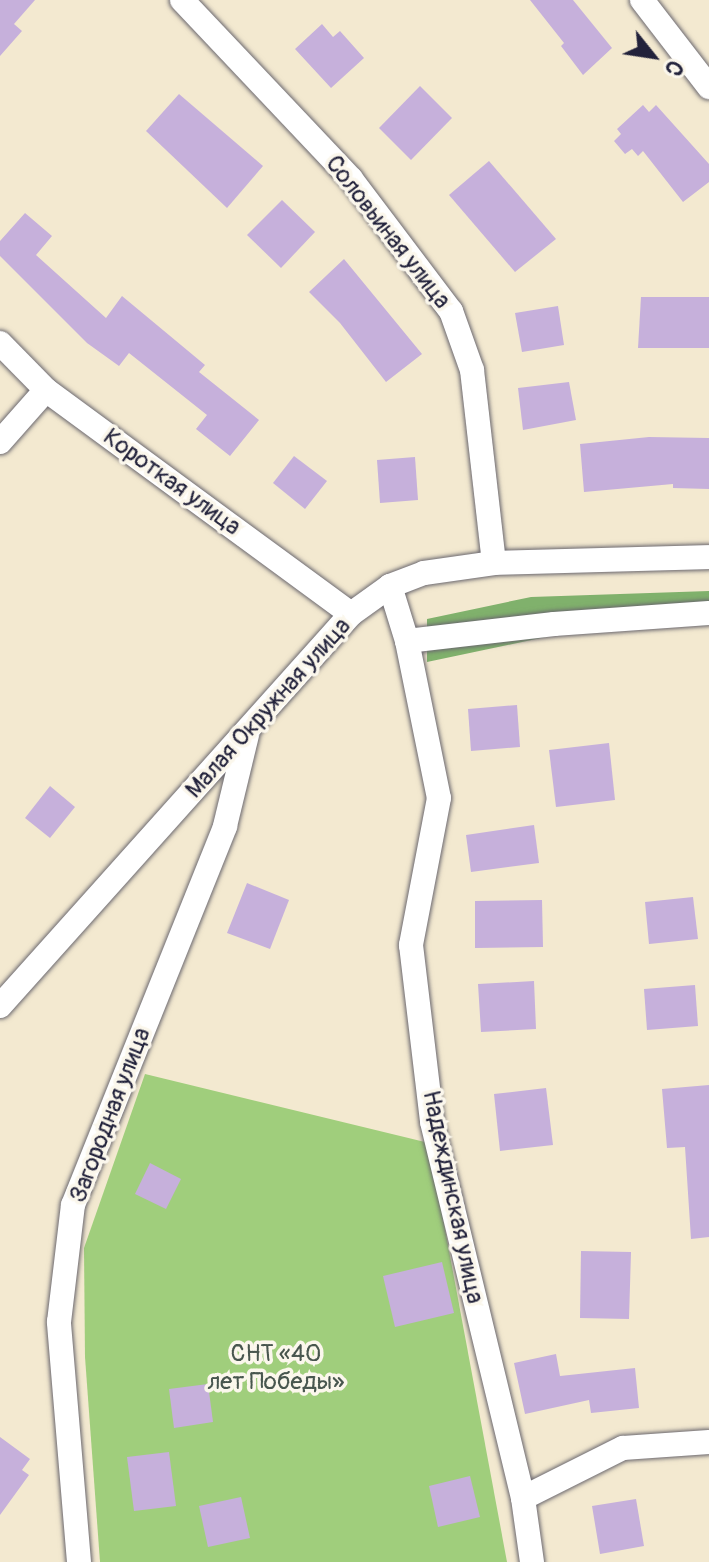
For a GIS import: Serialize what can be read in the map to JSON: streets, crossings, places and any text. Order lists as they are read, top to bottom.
{
  "streets": {
    "street": [
      "Соловьиная улица",
      "Короткая улица",
      "Малая Окружная улица",
      "Загородная улица",
      "Надеждинская улица"
    ]
  },
  "crossings": [
    ["Соловьиная улица", "Малая Окружная улица"],
    ["Короткая улица", "Малая Окружная улица"],
    ["Малая Окружная улица", "Загородная улица"],
    ["Малая Окружная улица", "Надеждинская улица"]
  ],
  "parks": ["СНТ «40 лет Победы»"],
  "north": "bottom right"
}
